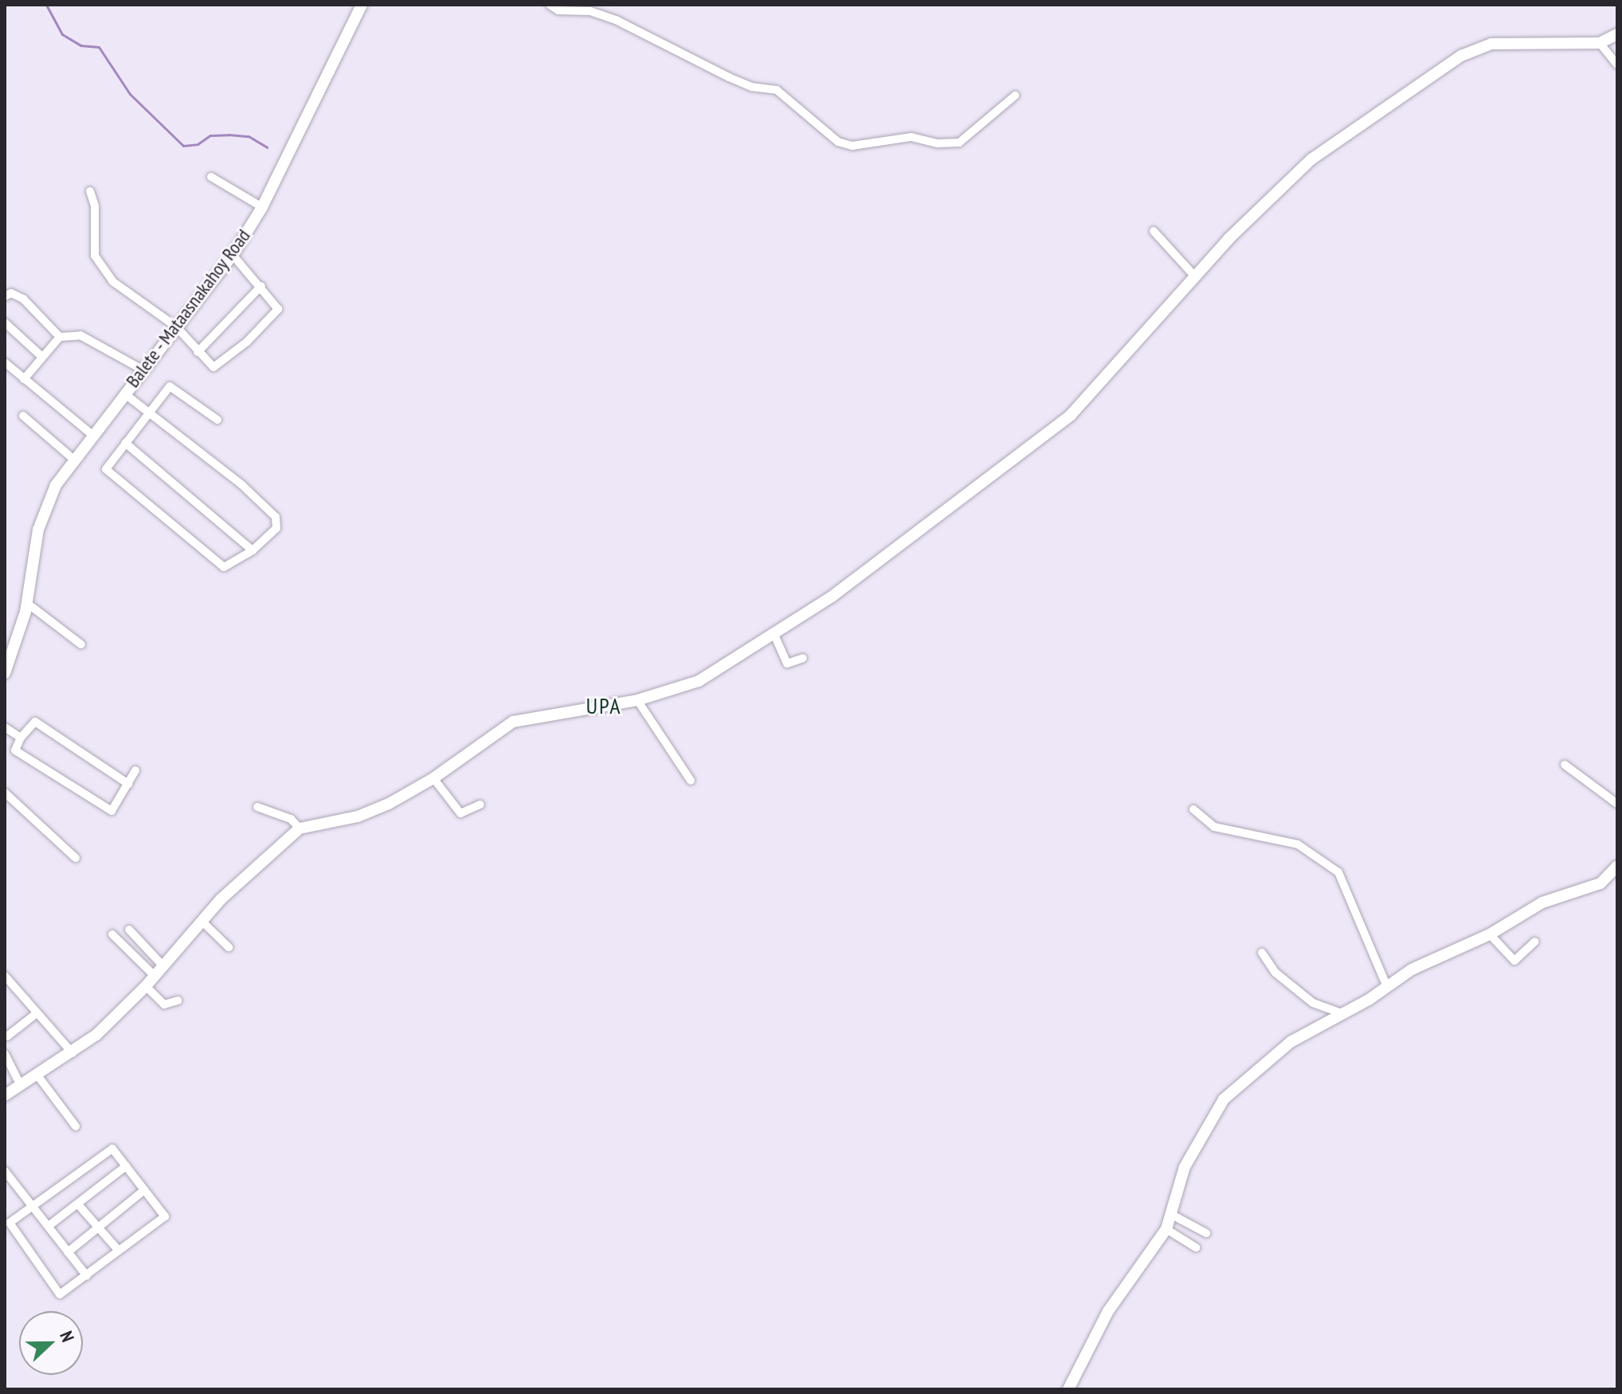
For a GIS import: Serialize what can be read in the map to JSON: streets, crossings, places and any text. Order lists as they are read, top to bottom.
{
  "streets": {
    "street": ["Balete - Mataasnakahoy Road"]
  },
  "districts": ["UPA"],
  "north": "right"
}
